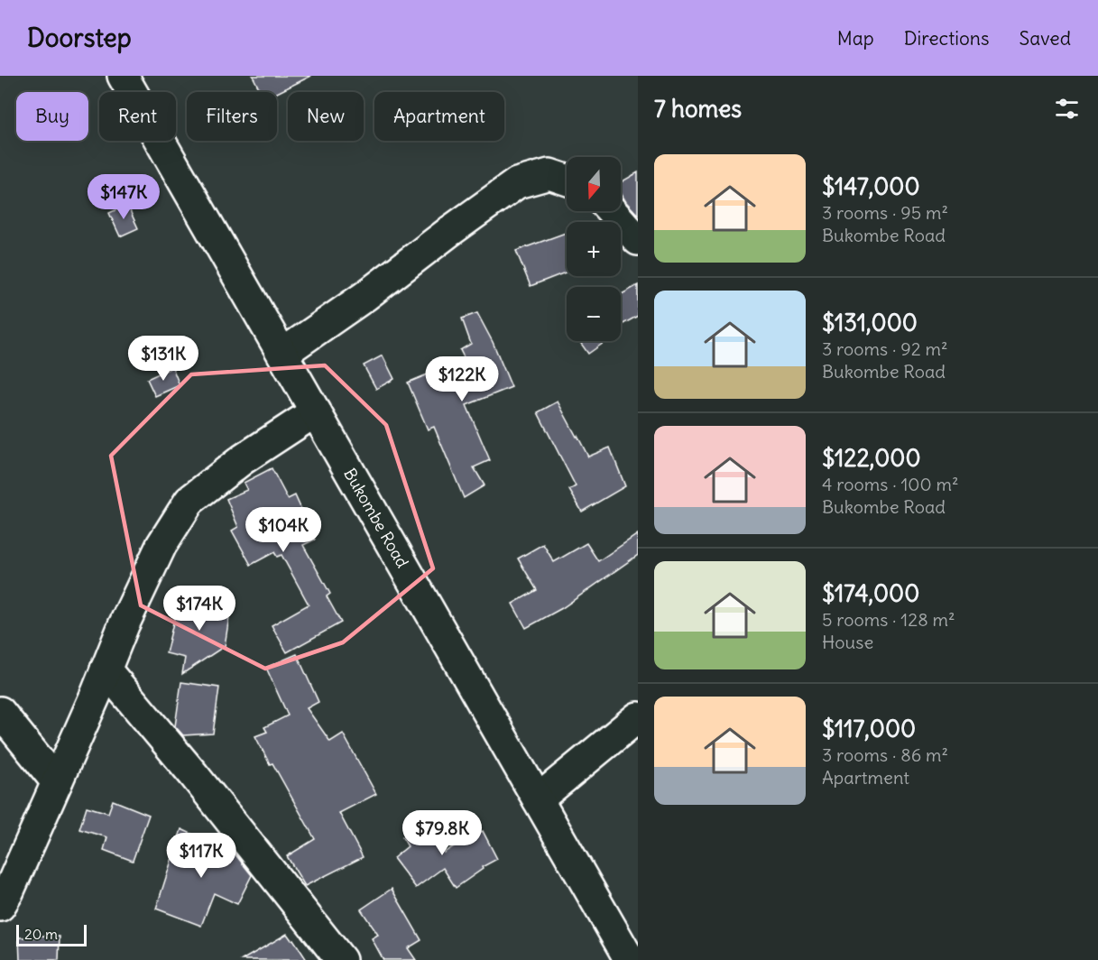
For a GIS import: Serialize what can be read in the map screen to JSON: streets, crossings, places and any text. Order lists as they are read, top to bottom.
{
  "streets": {
    "street": ["Bukombe Road"]
  },
  "scale_bar": "20 m",
  "north": "bottom",
  "page": {
    "header": "Doorstep",
    "nav": ["Map", "Directions", "Saved"],
    "heading": "7 homes",
    "chip": [
      "Buy",
      "Rent",
      "Filters",
      "New",
      "Apartment"
    ],
    "list": [
      {
        "name": "$147,000",
        "note": "3 rooms · 95 m² · Bukombe Road"
      },
      {
        "name": "$131,000",
        "note": "3 rooms · 92 m² · Bukombe Road"
      },
      {
        "name": "$122,000",
        "note": "4 rooms · 100 m² · Bukombe Road"
      },
      {
        "name": "$174,000",
        "note": "5 rooms · 128 m² · House"
      },
      {
        "name": "$117,000",
        "note": "3 rooms · 86 m² · Apartment"
      }
    ],
    "map_buttons": ["+", "−"],
    "price": [
      "$147K",
      "$131K",
      "$122K",
      "$104K",
      "$174K",
      "$79.8K",
      "$117K"
    ],
    "scale": "20 m"
  }
}
